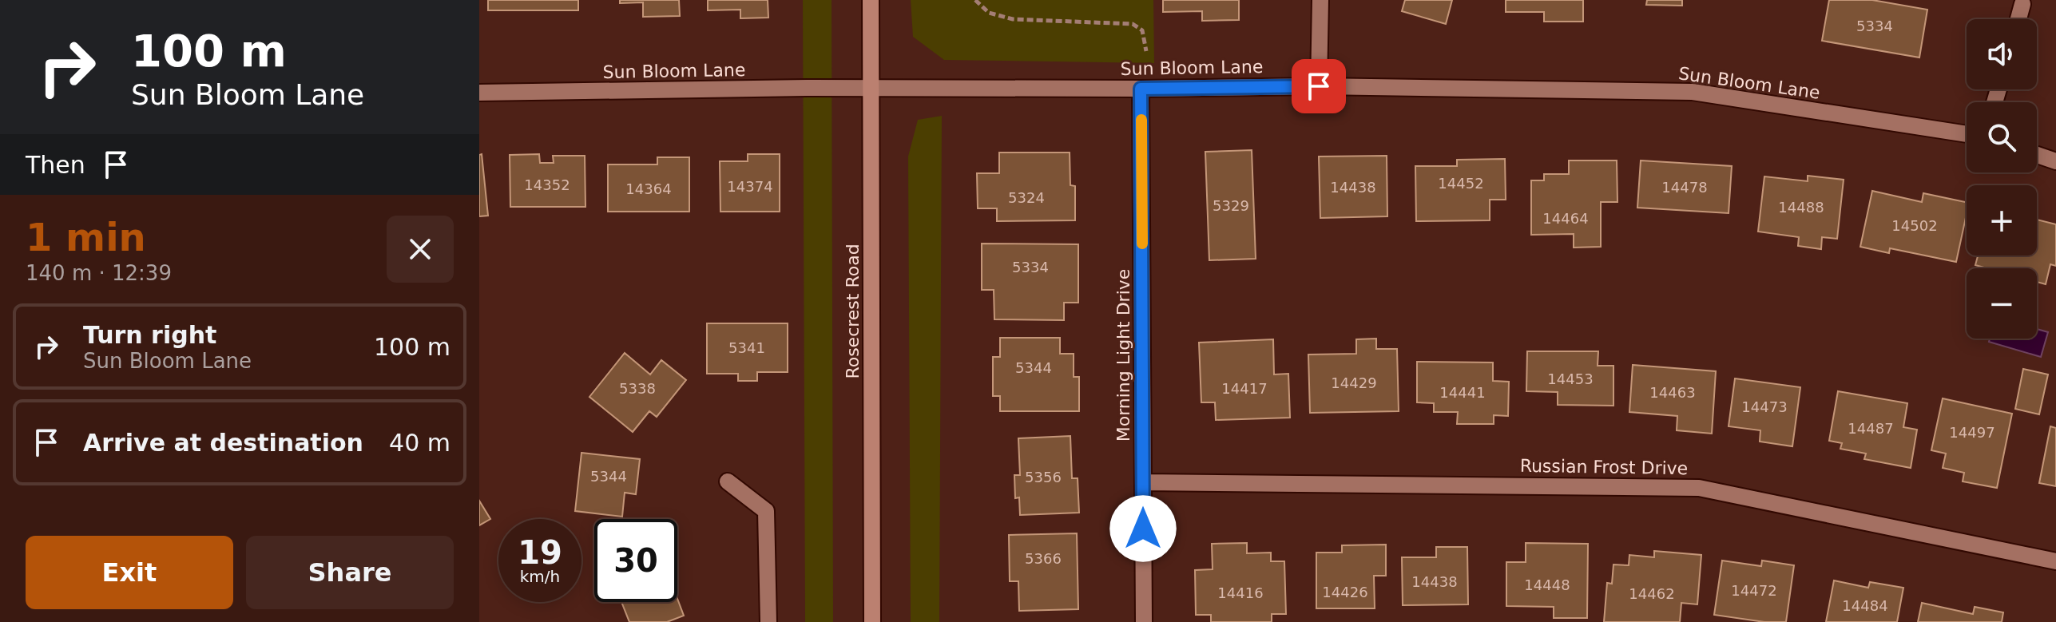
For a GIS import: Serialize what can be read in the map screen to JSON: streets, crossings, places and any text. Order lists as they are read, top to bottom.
{
  "streets": {
    "main road": ["Rosecrest Road"],
    "street": ["Sun Bloom Lane", "Morning Light Drive", "Russian Frost Drive"]
  },
  "crossings": [
    ["Sun Bloom Lane", "Rosecrest Road"],
    ["Sun Bloom Lane", "Morning Light Drive"],
    ["Morning Light Drive", "Russian Frost Drive"]
  ],
  "house_numbers": [
    "5334",
    "14452",
    "14352",
    "14374",
    "14438",
    "14478",
    "14364",
    "5324",
    "5329",
    "14488",
    "14464",
    "14502",
    "5334",
    "5341",
    "5344",
    "14453",
    "14429",
    "5338",
    "14417",
    "14441",
    "14463",
    "14473",
    "14487",
    "14497",
    "5344",
    "5356",
    "5366",
    "14438",
    "14448",
    "14472",
    "14426",
    "14416",
    "14462",
    "14484"
  ],
  "page": {
    "turn": ["100 m", "Sun Bloom Lane"],
    "map_buttons": ["+", "−"],
    "then": "Then",
    "heading": ["1 min", "140 m · 12:39"],
    "list": [
      {
        "name": "Turn right",
        "note": "Sun Bloom Lane",
        "value": "100 m"
      },
      {
        "name": "Arrive at destination",
        "value": "40 m"
      }
    ],
    "speed": "19 km/h",
    "limit": "30",
    "buttons": ["Exit", "Share"]
  }
}
